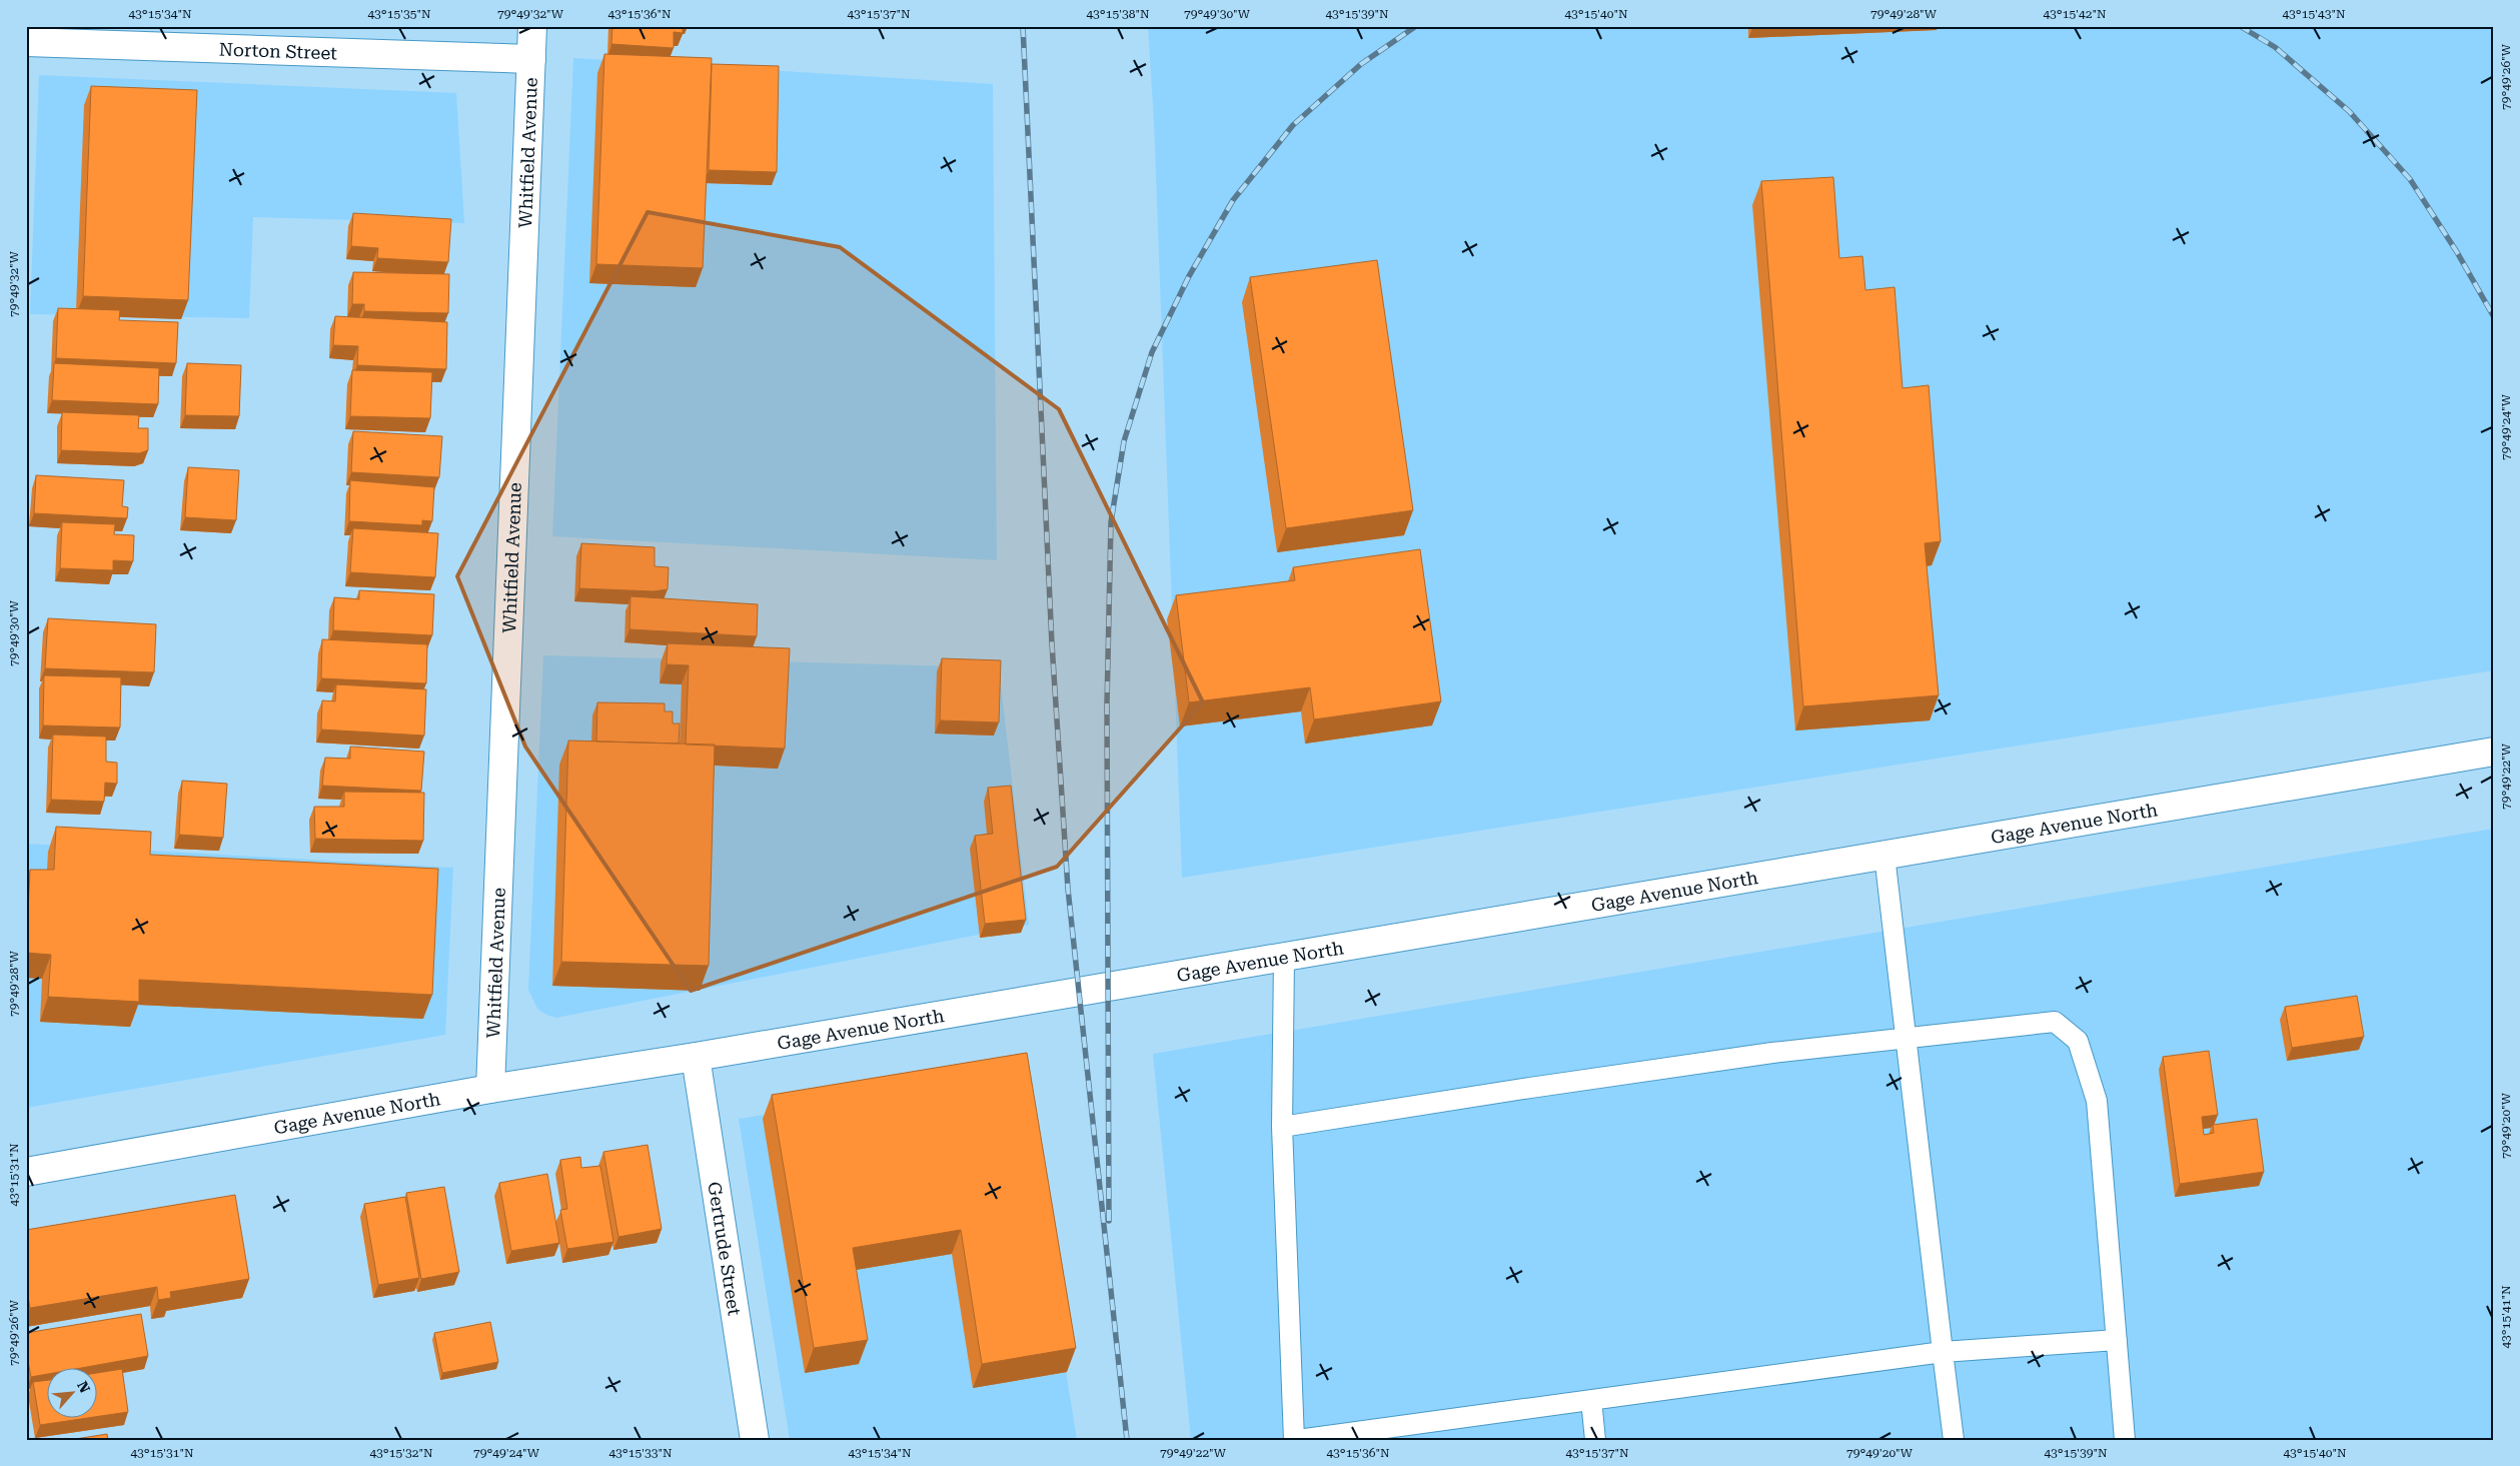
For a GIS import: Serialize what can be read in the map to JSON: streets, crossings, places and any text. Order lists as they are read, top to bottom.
{
  "streets": {
    "main road": [
      "Norton Street",
      "Whitfield Avenue",
      "Gage Avenue North",
      "Gertrude Street"
    ]
  },
  "crossings": [
    ["Norton Street", "Whitfield Avenue"],
    ["Whitfield Avenue", "Gage Avenue North"],
    ["Gage Avenue North", "Gertrude Street"]
  ],
  "north": "top right",
  "coordinates": [
    "43°15'34\"N",
    "43°15'35\"N",
    "79°49'32\"W",
    "43°15'36\"N",
    "43°15'37\"N",
    "43°15'38\"N",
    "79°49'30\"W",
    "43°15'39\"N",
    "43°15'40\"N",
    "79°49'28\"W",
    "43°15'42\"N",
    "43°15'43\"N",
    "79°49'26\"W",
    "79°49'24\"W",
    "79°49'22\"W",
    "79°49'20\"W",
    "43°15'31\"N",
    "43°15'41\"N",
    "43°15'32\"N",
    "43°15'33\"N"
  ]
}
